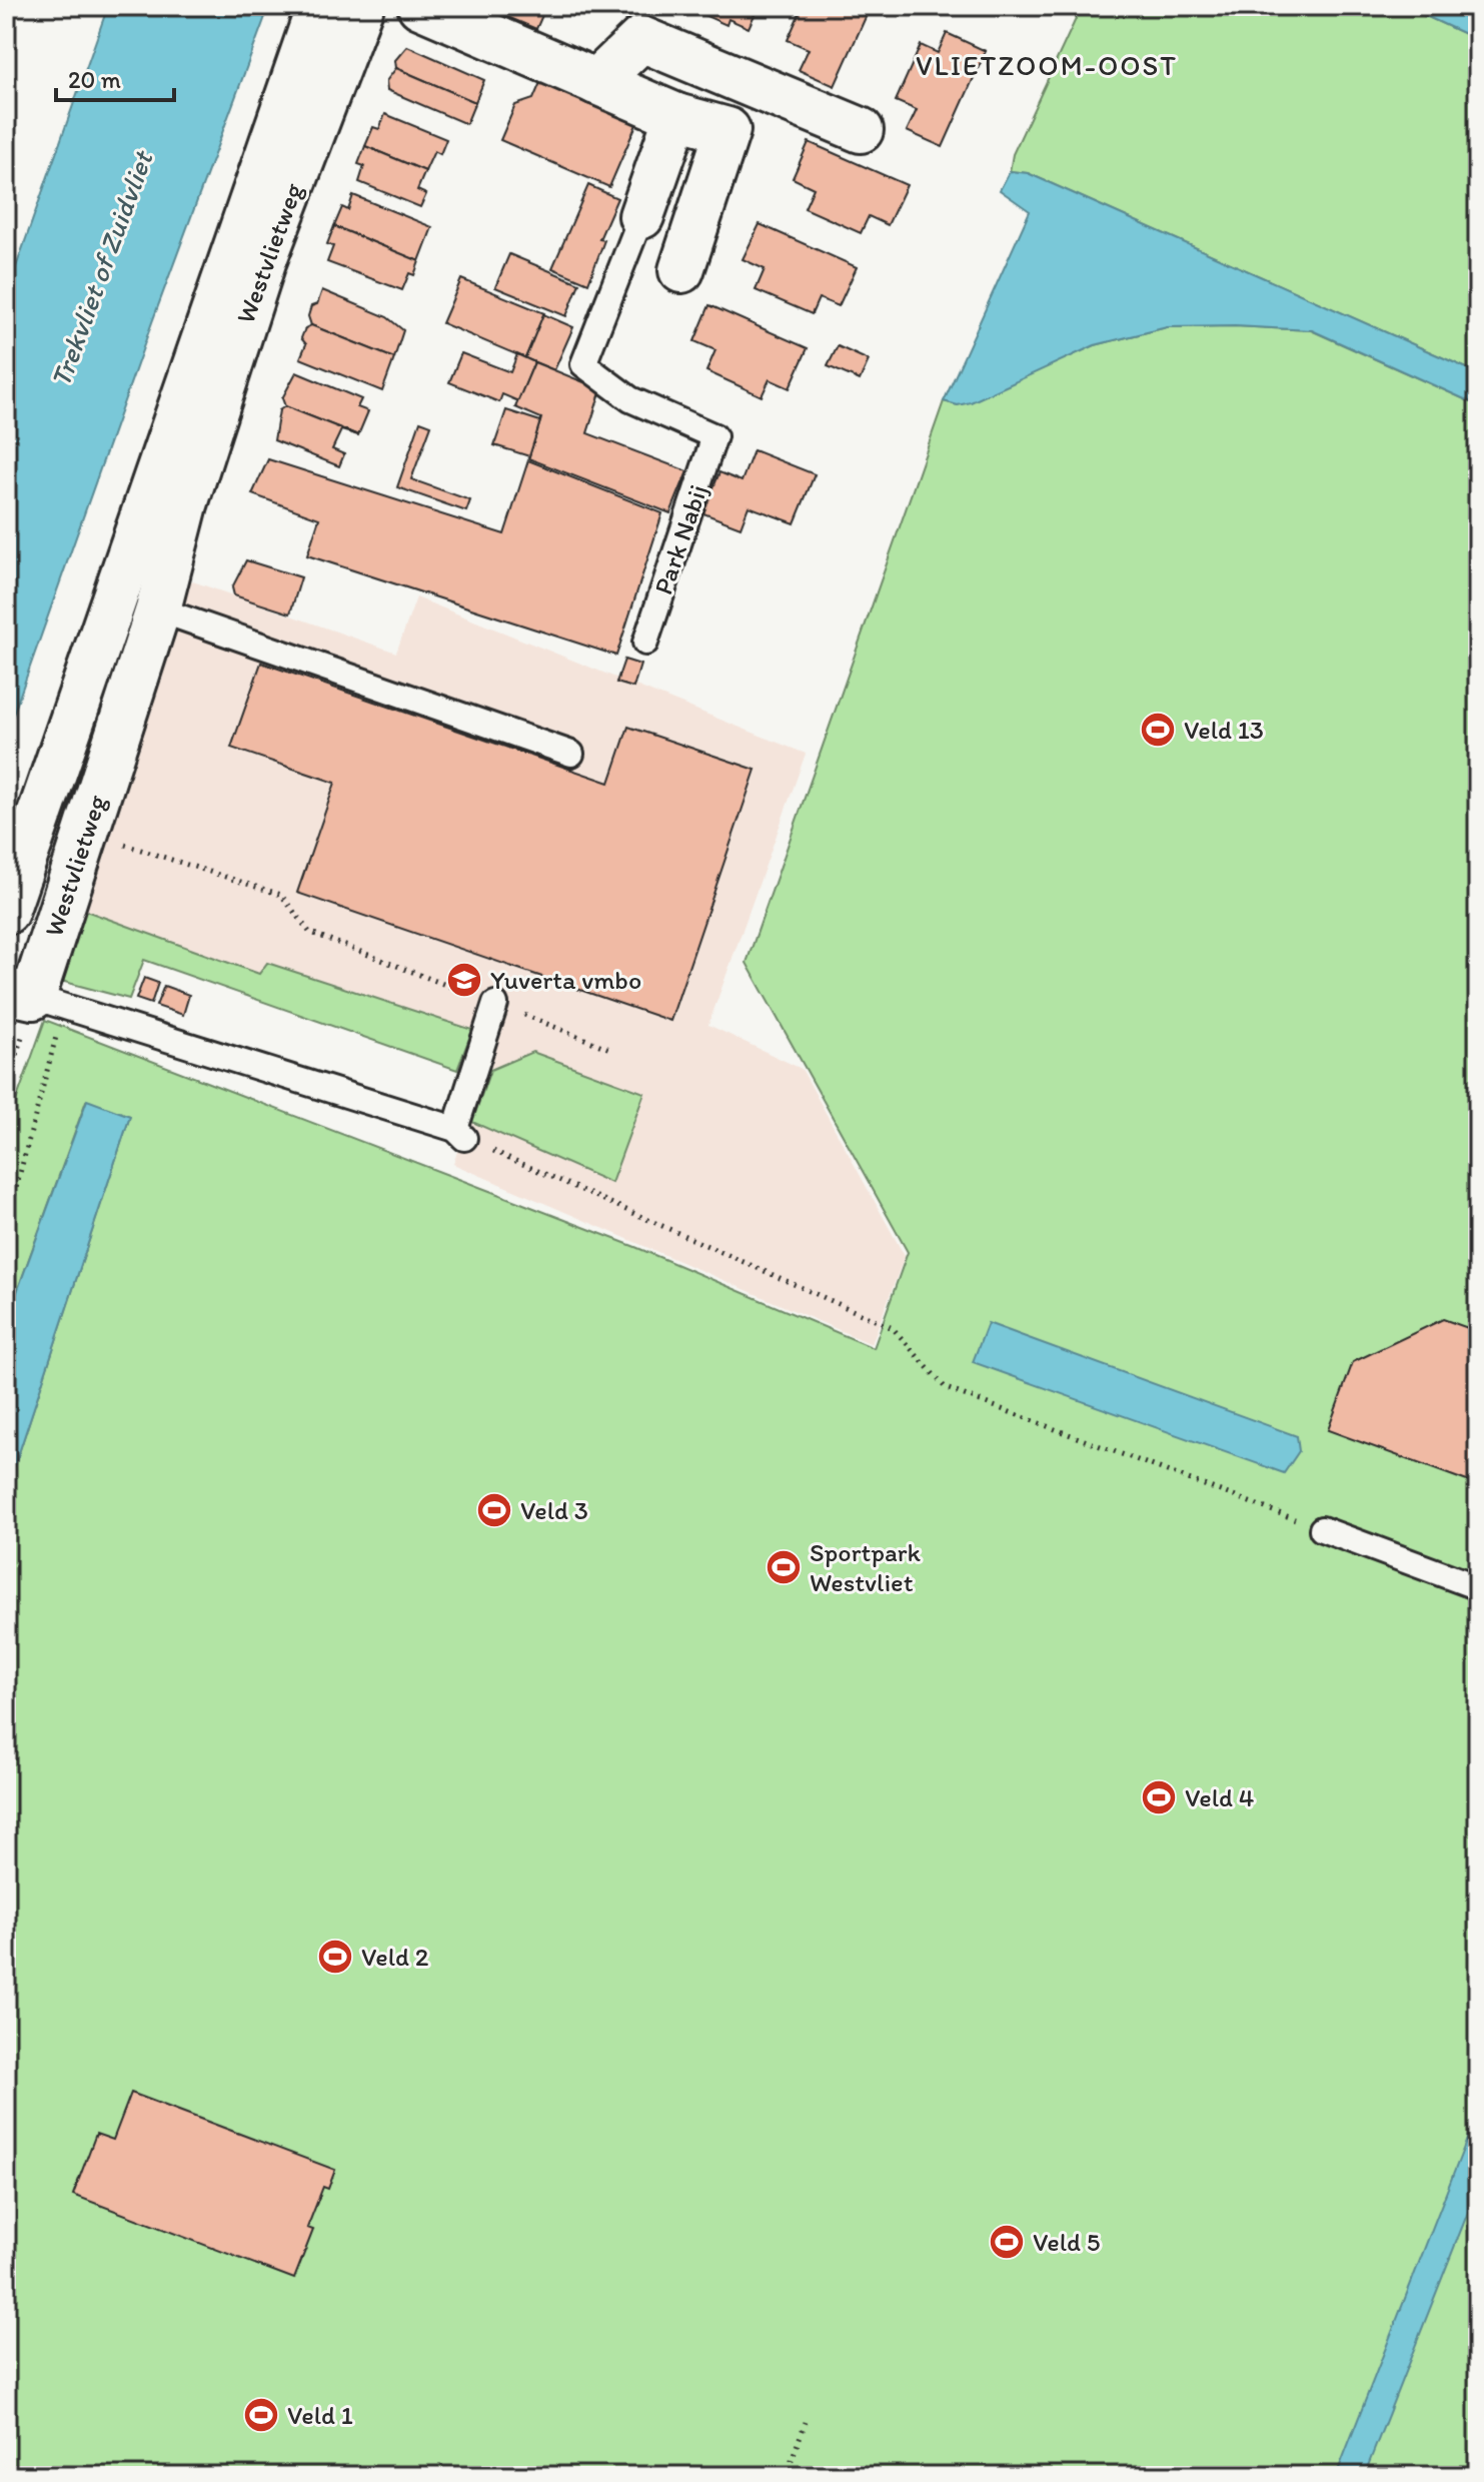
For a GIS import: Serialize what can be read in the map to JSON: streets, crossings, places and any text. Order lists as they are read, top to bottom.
{
  "streets": {
    "street": ["Westvlietweg"],
    "lane": ["Park Nabij"]
  },
  "districts": ["VLIETZOOM-OOST"],
  "water": ["Trekvliet of Zuidvliet"],
  "places": {
    "sports": [
      "Veld 13",
      "Veld 3",
      "Sportpark Westvliet",
      "Veld 4",
      "Veld 2",
      "Veld 5",
      "Veld 1"
    ],
    "school or university": ["Yuverta vmbo"]
  },
  "scale_bar": "20 m"
}
